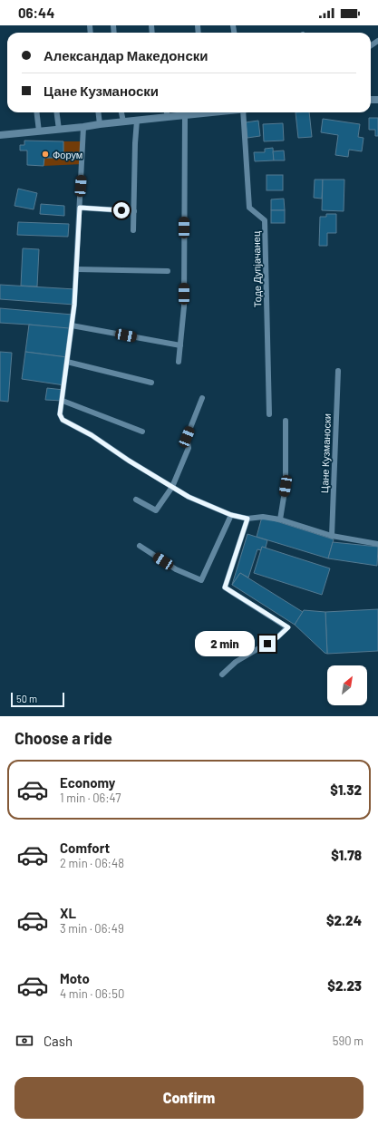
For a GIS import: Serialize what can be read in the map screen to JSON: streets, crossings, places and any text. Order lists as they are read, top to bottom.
{
  "streets": {
    "street": ["Тоде Дупјачанец", "Цане Кузманоски"]
  },
  "places": ["Форум"],
  "scale_bar": "50 m",
  "north": "top right",
  "page": {
    "status": "06:44",
    "banner": ["Александар Македонски", "Цане Кузманоски"],
    "bubble": "2 min",
    "scale": "50 m",
    "heading": "Choose a ride",
    "list": [
      {
        "name": "Economy",
        "note": "1 min · 06:47",
        "value": "$1.32"
      },
      {
        "name": "Comfort",
        "note": "2 min · 06:48",
        "value": "$1.78"
      },
      {
        "name": "XL",
        "note": "3 min · 06:49",
        "value": "$2.24"
      },
      {
        "name": "Moto",
        "note": "4 min · 06:50",
        "value": "$2.23"
      }
    ],
    "pay": ["Cash", "590 m"],
    "buttons": "Confirm"
  }
}
